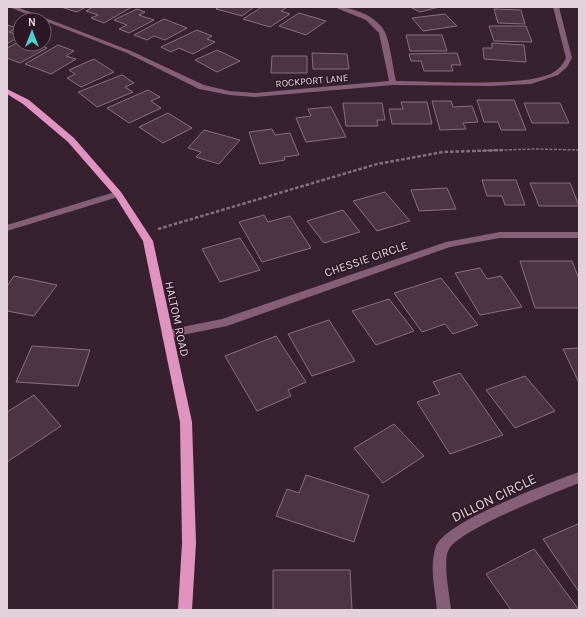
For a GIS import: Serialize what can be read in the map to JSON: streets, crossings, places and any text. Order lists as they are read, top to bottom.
{
  "streets": {
    "main road": ["HALTOM ROAD"],
    "street": ["ROCKPORT LANE", "CHESSIE CIRCLE", "DILLON CIRCLE"]
  },
  "crossings": [
    ["CHESSIE CIRCLE", "HALTOM ROAD"]
  ],
  "north": "top"
}
